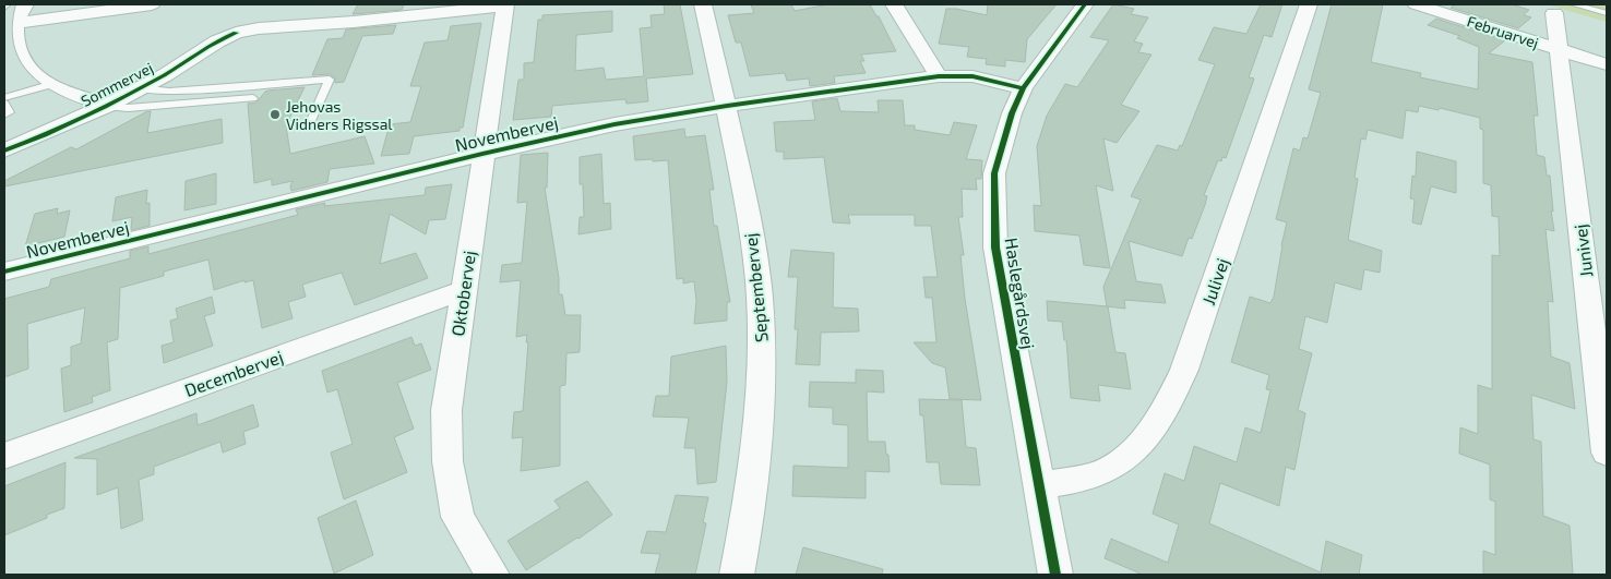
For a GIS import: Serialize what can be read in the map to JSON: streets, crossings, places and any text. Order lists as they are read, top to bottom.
{
  "streets": {
    "street": [
      "Februarvej",
      "Sommervej",
      "Novembervej",
      "Junivej",
      "Julivej",
      "Septembervej",
      "Oktobervej",
      "Haslegårdsvej",
      "Decembervej"
    ]
  },
  "crossings": [
    ["Februarvej", "Junivej"],
    ["Sommervej", "Oktobervej"],
    ["Novembervej", "Septembervej"],
    ["Novembervej", "Oktobervej"],
    ["Novembervej", "Haslegårdsvej"],
    ["Julivej", "Haslegårdsvej"],
    ["Oktobervej", "Decembervej"]
  ],
  "places": ["Jehovas Vidners Rigssal"]
}
